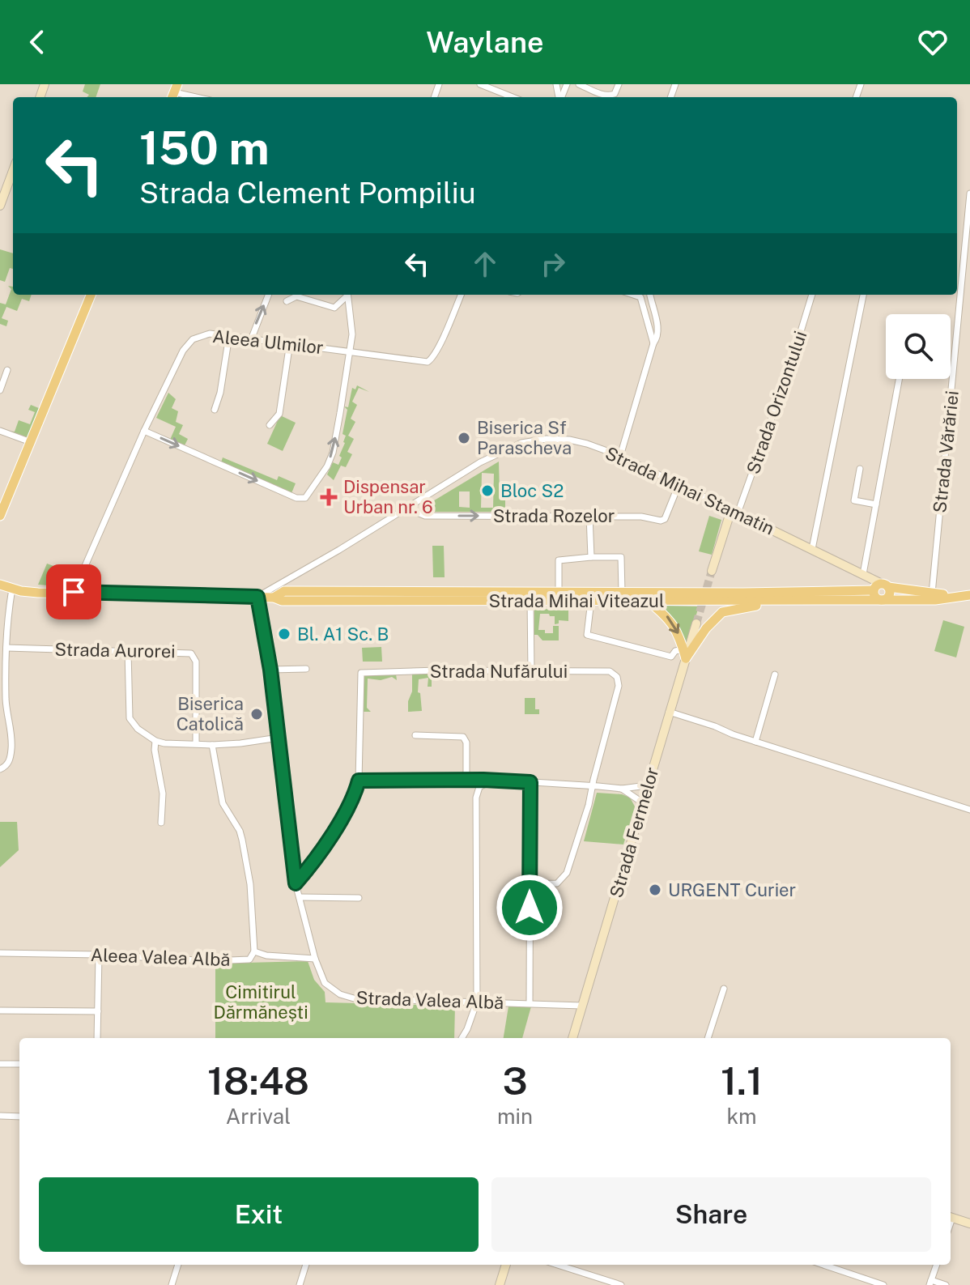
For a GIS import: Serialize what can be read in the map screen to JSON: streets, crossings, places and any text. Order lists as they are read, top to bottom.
{
  "streets": {
    "main road": ["Strada Mihai Viteazul"],
    "street": [
      "Aleea Ulmilor",
      "Strada Orizontului",
      "Strada Vărăriei",
      "Strada Mihai Stamatin",
      "Strada Rozelor",
      "Strada Aurorei",
      "Strada Nufărului",
      "Strada Fermelor",
      "Aleea Valea Albă",
      "Strada Valea Albă"
    ]
  },
  "crossings": [
    ["Aleea Ulmilor", "Strada Mihai Viteazul"],
    ["Strada Orizontului", "Strada Mihai Stamatin"],
    ["Strada Vărăriei", "Strada Mihai Viteazul"],
    ["Strada Mihai Stamatin", "Strada Rozelor"],
    ["Strada Mihai Stamatin", "Strada Mihai Viteazul"],
    ["Strada Mihai Stamatin", "Strada Valea Albă"],
    ["Strada Mihai Viteazul", "Strada Valea Albă"],
    ["Strada Nufărului", "Strada Valea Albă"],
    ["Strada Fermelor", "Strada Valea Albă"],
    ["Aleea Valea Albă", "Strada Valea Albă"]
  ],
  "one_way": ["Strada Rozelor"],
  "parks": ["Cimitirul Dărmănești"],
  "places": {
    "other": [
      "Biserica Sf Parascheva",
      "Bloc S2",
      "Bl. A1 Sc. B",
      "Biserica Catolică",
      "URGENT Curier"
    ],
    "health": ["Dispensar Urban nr. 6"]
  },
  "page": {
    "header": "Waylane",
    "turn": ["150 m", "Strada Clement Pompiliu"],
    "eta": [
      "18:48",
      "Arrival",
      "3",
      "min",
      "1.1",
      "km"
    ],
    "buttons": ["Exit", "Share"]
  }
}
